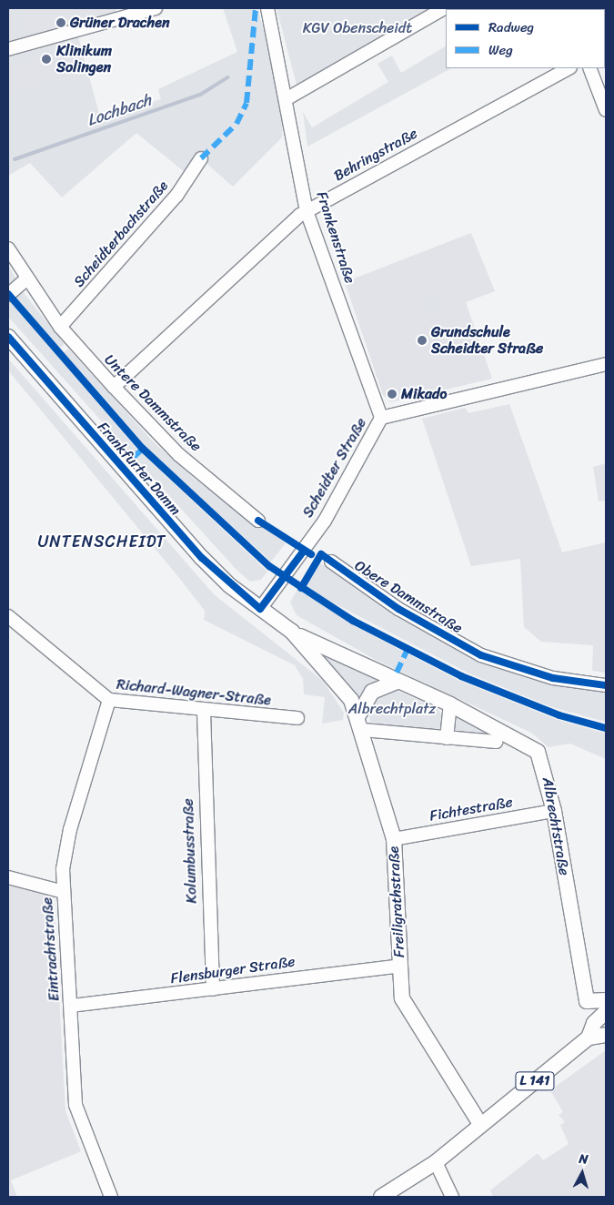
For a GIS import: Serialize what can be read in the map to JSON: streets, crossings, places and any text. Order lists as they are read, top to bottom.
{
  "streets": {
    "main road": [
      "Frankfurter Damm",
      "Albrechtstraße",
      "Freiligrathstraße",
      "L 141"
    ],
    "street": [
      "Behringstraße",
      "Scheidterbachstraße",
      "Frankenstraße",
      "Untere Dammstraße",
      "Scheidter Straße",
      "Obere Dammstraße",
      "Richard-Wagner-Straße",
      "Fichtestraße",
      "Kolumbusstraße",
      "Eintrachtstraße",
      "Flensburger Straße"
    ]
  },
  "crossings": [
    ["Behringstraße", "Frankenstraße"],
    ["Behringstraße", "Untere Dammstraße"],
    ["Scheidterbachstraße", "Untere Dammstraße"],
    ["Frankenstraße", "Scheidter Straße"],
    ["Scheidter Straße", "Frankfurter Damm"],
    ["Frankfurter Damm", "Albrechtstraße"],
    ["Frankfurter Damm", "Freiligrathstraße"],
    ["Richard-Wagner-Straße", "Kolumbusstraße"],
    ["Richard-Wagner-Straße", "Eintrachtstraße"],
    ["Fichtestraße", "Albrechtstraße"],
    ["Fichtestraße", "Freiligrathstraße"],
    ["Albrechtstraße", "Freiligrathstraße"],
    ["Albrechtstraße", "L 141"],
    ["Kolumbusstraße", "Flensburger Straße"],
    ["Freiligrathstraße", "Flensburger Straße"],
    ["Freiligrathstraße", "L 141"],
    ["Eintrachtstraße", "Flensburger Straße"]
  ],
  "districts": ["UNTENSCHEIDT"],
  "water": ["Lochbach"],
  "parks": ["KGV Obenscheidt", "Albrechtplatz"],
  "places": [
    "Grüner Drachen",
    "Klinikum Solingen",
    "Grundschule Scheidter Straße",
    "Mikado"
  ],
  "legend": ["Radweg", "Weg"],
  "north": "top"
}
